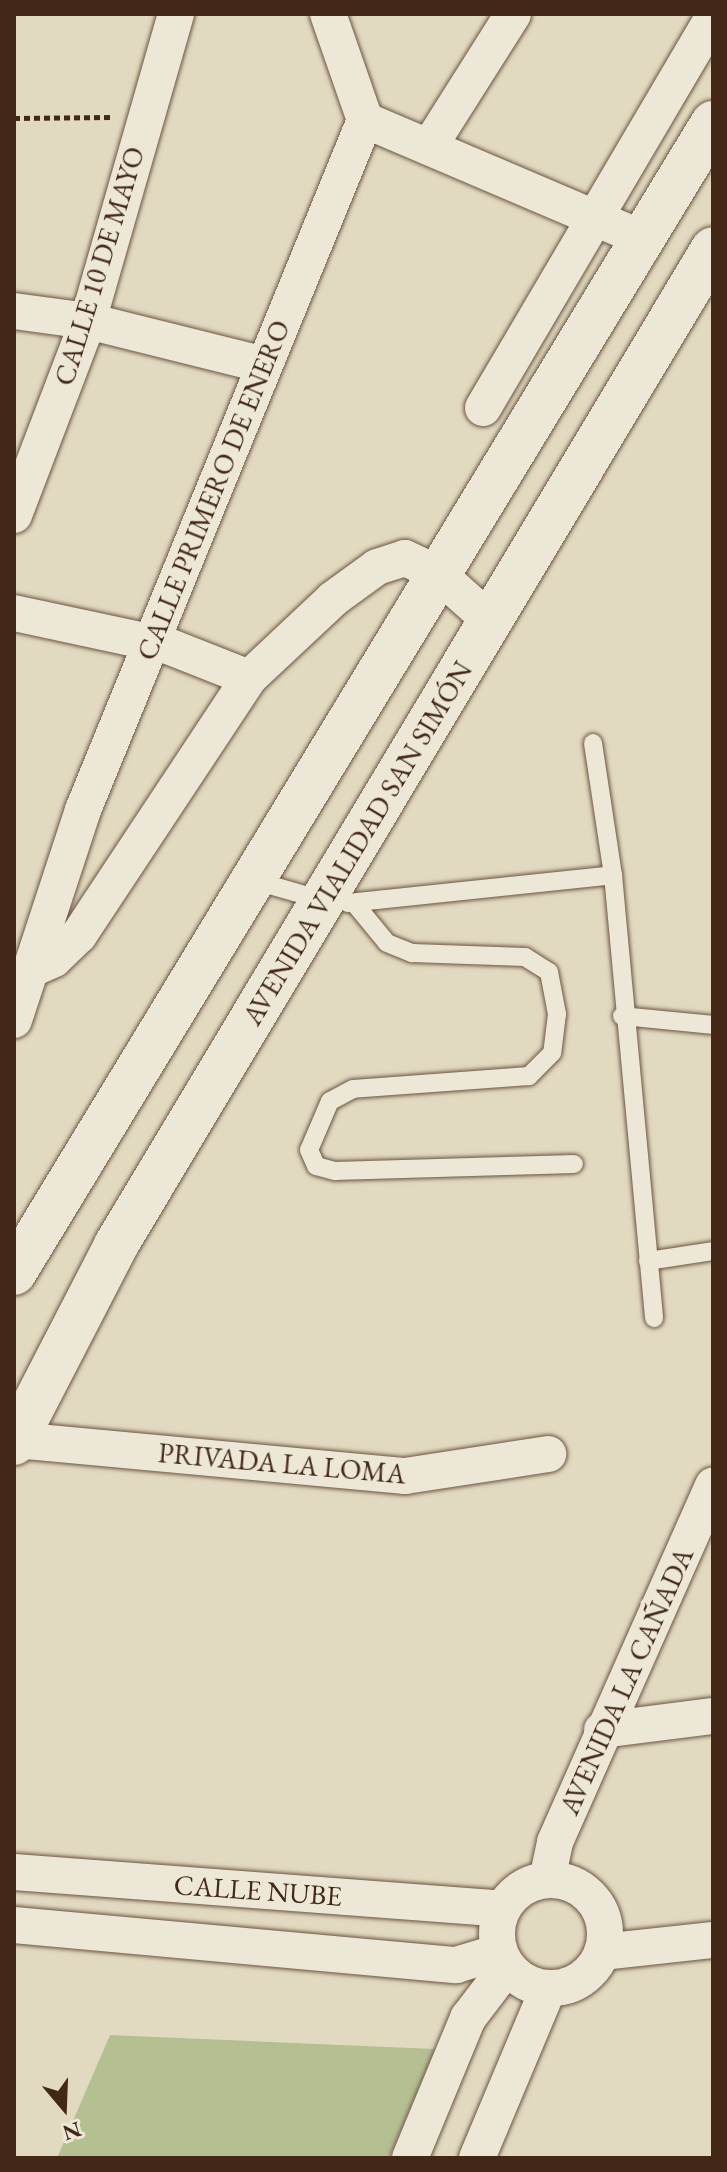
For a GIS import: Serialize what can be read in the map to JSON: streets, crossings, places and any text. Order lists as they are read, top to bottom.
{
  "streets": {
    "main road": ["AVENIDA VIALIDAD SAN SIMÓN"],
    "street": [
      "CALLE 10 DE MAYO",
      "CALLE PRIMERO DE ENERO",
      "PRIVADA LA LOMA",
      "AVENIDA LA CAÑADA",
      "CALLE NUBE"
    ]
  },
  "crossings": [
    ["AVENIDA VIALIDAD SAN SIMÓN", "PRIVADA LA LOMA"],
    ["AVENIDA LA CAÑADA", "CALLE NUBE"]
  ],
  "north": "bottom"
}
